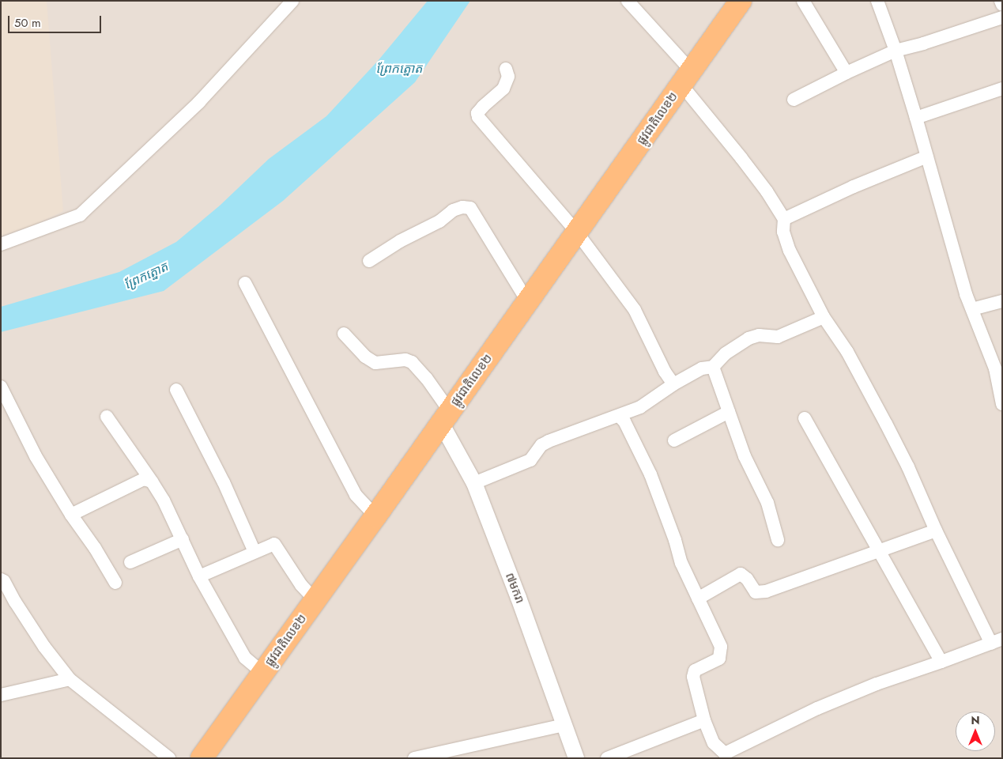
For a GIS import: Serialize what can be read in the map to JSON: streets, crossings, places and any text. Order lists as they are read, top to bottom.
{
  "streets": {
    "highway": ["ផ្លូវជាតិលេខ២"],
    "street": ["៧មករា"]
  },
  "crossings": [
    ["ផ្លូវជាតិលេខ២", "៧មករា"]
  ],
  "water": ["ព្រែកត្នោត"],
  "scale_bar": "50 m",
  "north": "top"
}
